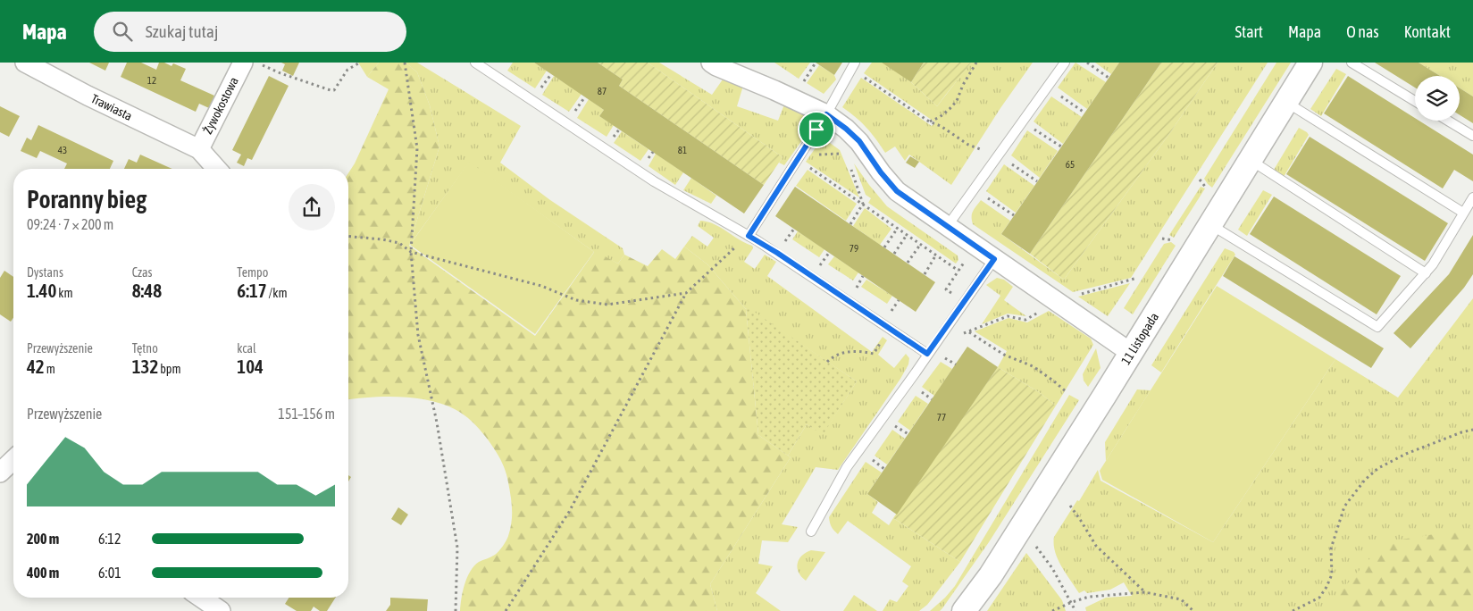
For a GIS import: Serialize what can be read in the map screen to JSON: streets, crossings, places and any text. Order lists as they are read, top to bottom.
{
  "streets": {
    "street": ["Żywokostowa", "Trawiasta", "11 Listopada"]
  },
  "crossings": [
    ["Żywokostowa", "Trawiasta"]
  ],
  "house_numbers": [
    "12",
    "87",
    "43",
    "81",
    "65",
    "79",
    "77"
  ],
  "page": {
    "header": "Mapa",
    "search": "Szukaj tutaj",
    "nav": [
      "Start",
      "Mapa",
      "O nas",
      "Kontakt"
    ],
    "heading": ["Poranny bieg", "09:24 · 7 × 200 m"],
    "stats": [
      ["Dystans", "1.40 km"],
      ["Czas", "8:48"],
      ["Tempo", "6:17 /km"],
      ["Przewyższenie", "42 m"],
      ["Tętno", "132 bpm"],
      ["kcal", "104"]
    ],
    "chart": ["Przewyższenie", "151–156 m"],
    "list": [
      {
        "name": "200 m",
        "note": "6:12"
      },
      {
        "name": "400 m",
        "note": "6:01"
      }
    ]
  }
}
